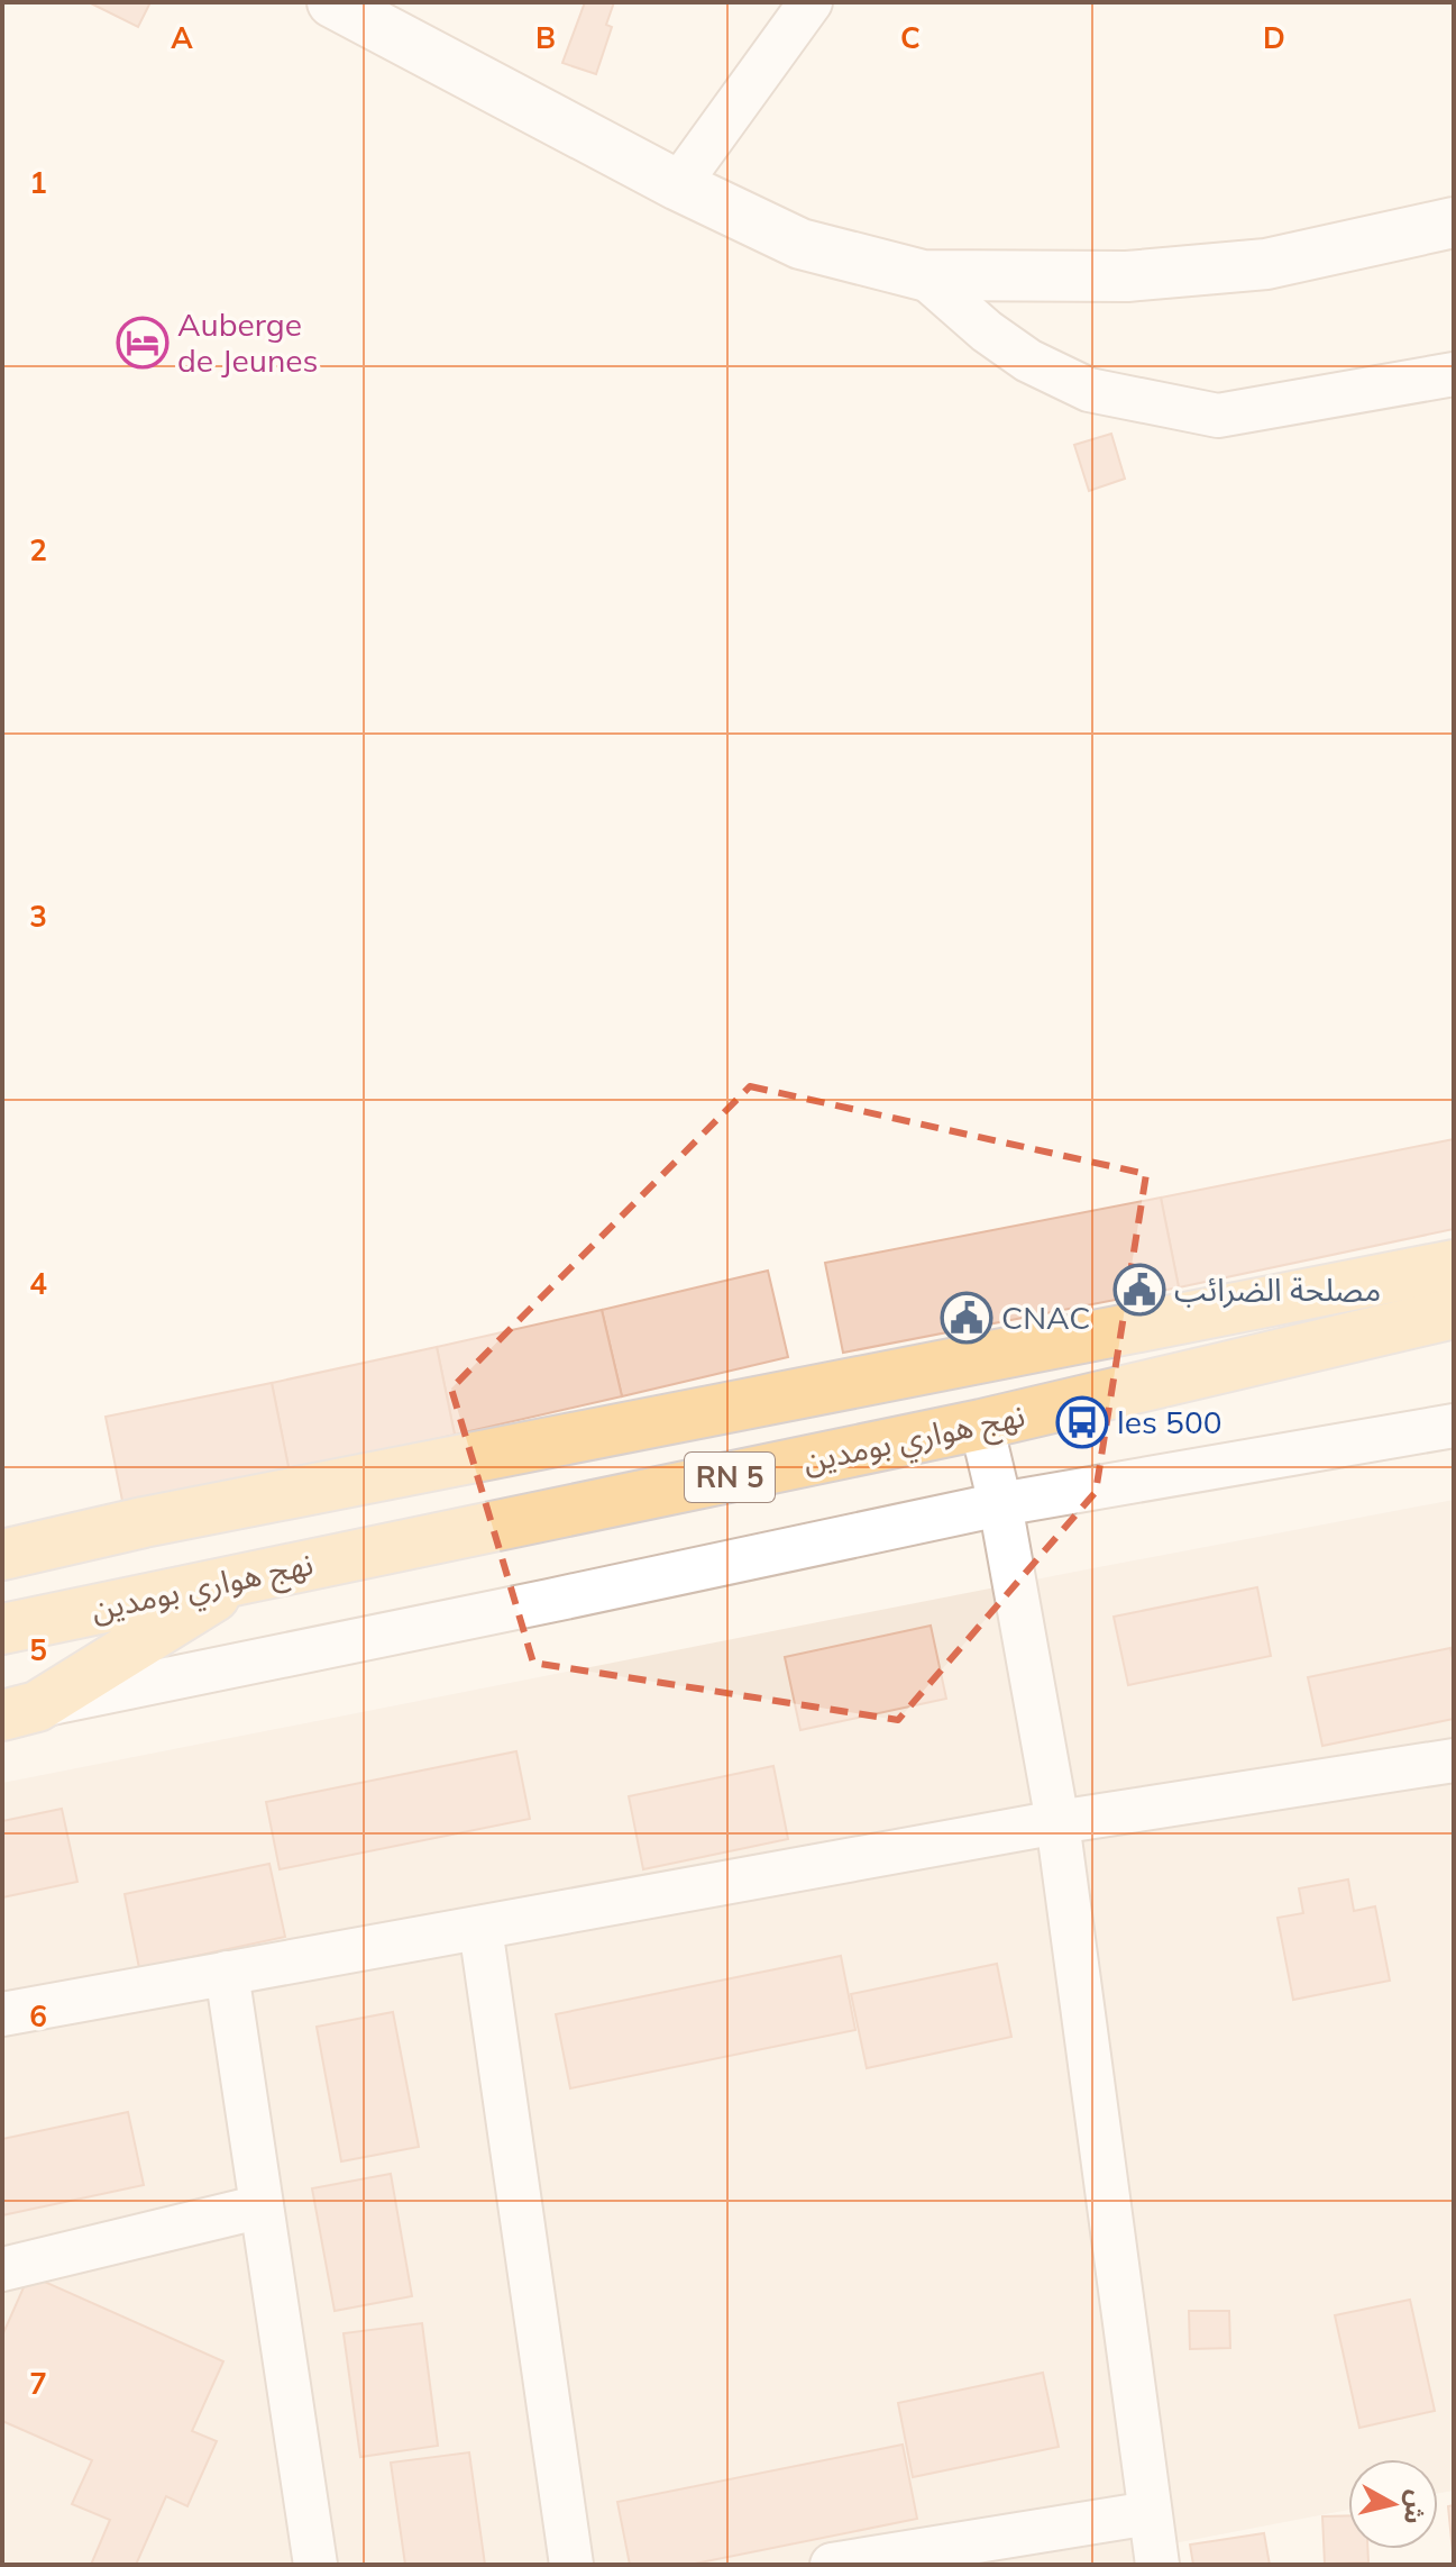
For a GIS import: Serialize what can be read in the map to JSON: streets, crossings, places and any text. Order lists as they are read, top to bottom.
{
  "streets": {
    "main road": ["نهج هواري بومدين", "RN 5"]
  },
  "places": {
    "hotel": ["Auberge de Jeunes"],
    "public building": ["مصلحة الضرائب", "CNAC"],
    "bus stop": ["les 500"]
  },
  "north": "right",
  "grid": {
    "columns": [
      "A",
      "B",
      "C",
      "D"
    ],
    "rows": [
      "1",
      "2",
      "3",
      "4",
      "5",
      "6",
      "7"
    ]
  }
}
